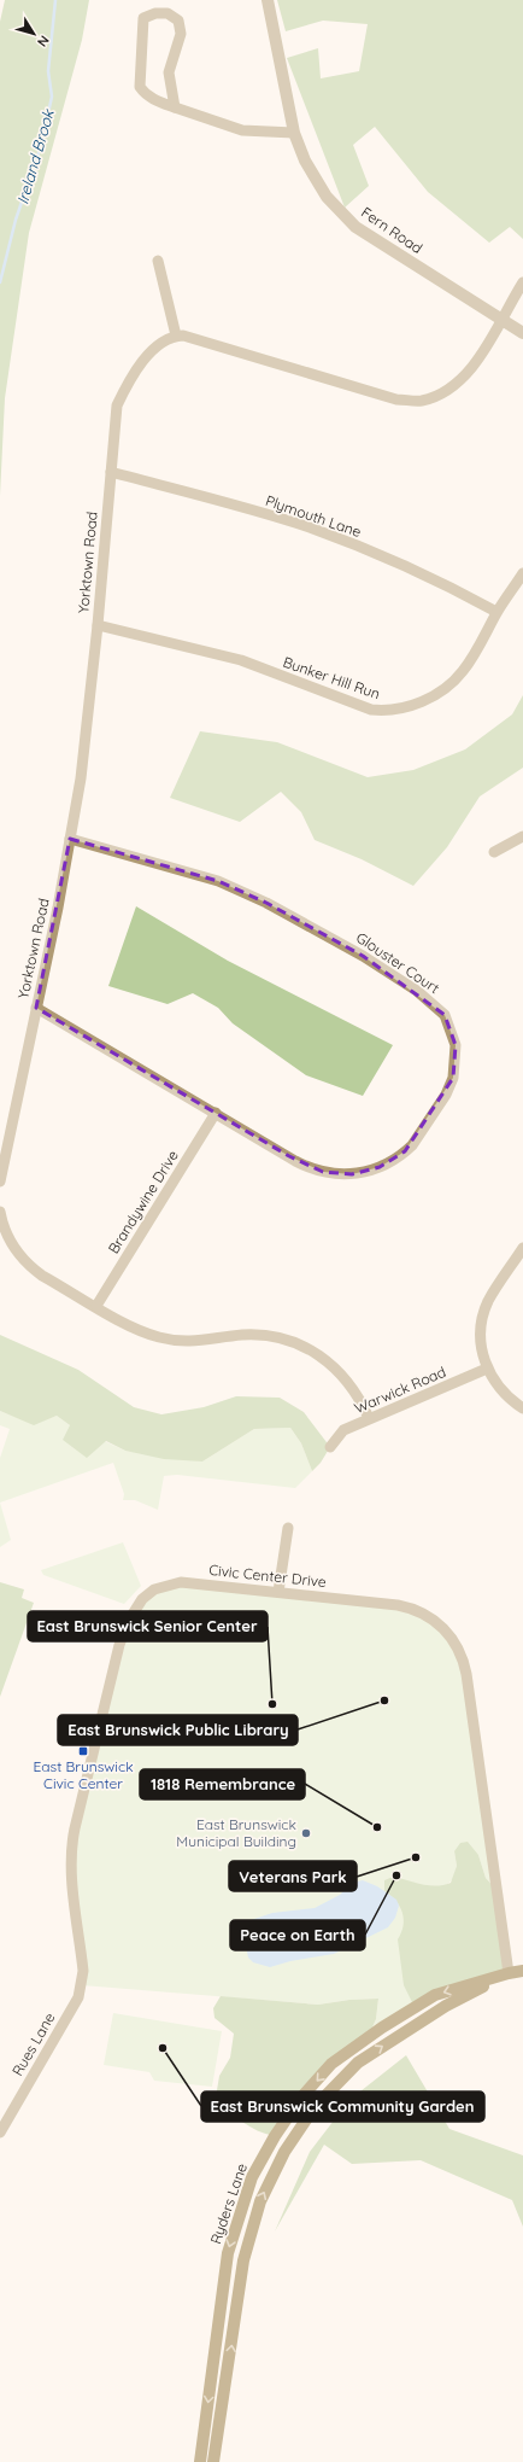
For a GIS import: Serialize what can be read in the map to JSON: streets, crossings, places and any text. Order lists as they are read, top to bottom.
{
  "streets": {
    "main road": ["Ryders Lane"],
    "street": [
      "Fern Road",
      "Plymouth Lane",
      "Yorktown Road",
      "Bunker Hill Run",
      "Glouster Court",
      "Brandywine Drive",
      "Warwick Road",
      "Civic Center Drive",
      "Rues Lane"
    ]
  },
  "crossings": [
    ["Plymouth Lane", "Yorktown Road"],
    ["Plymouth Lane", "Bunker Hill Run"],
    ["Yorktown Road", "Bunker Hill Run"],
    ["Yorktown Road", "Glouster Court"],
    ["Glouster Court", "Brandywine Drive"],
    ["Civic Center Drive", "Rues Lane"],
    ["Civic Center Drive", "Ryders Lane"]
  ],
  "water": ["Ireland Brook"],
  "places": {
    "other": [
      "East Brunswick Public Library",
      "East Brunswick Senior Center",
      "1818 Remembrance",
      "East Brunswick Municipal Building",
      "Veterans Park",
      "Peace on Earth",
      "East Brunswick Community Garden"
    ],
    "transit": ["East Brunswick Civic Center"]
  },
  "north": "bottom right"
}
